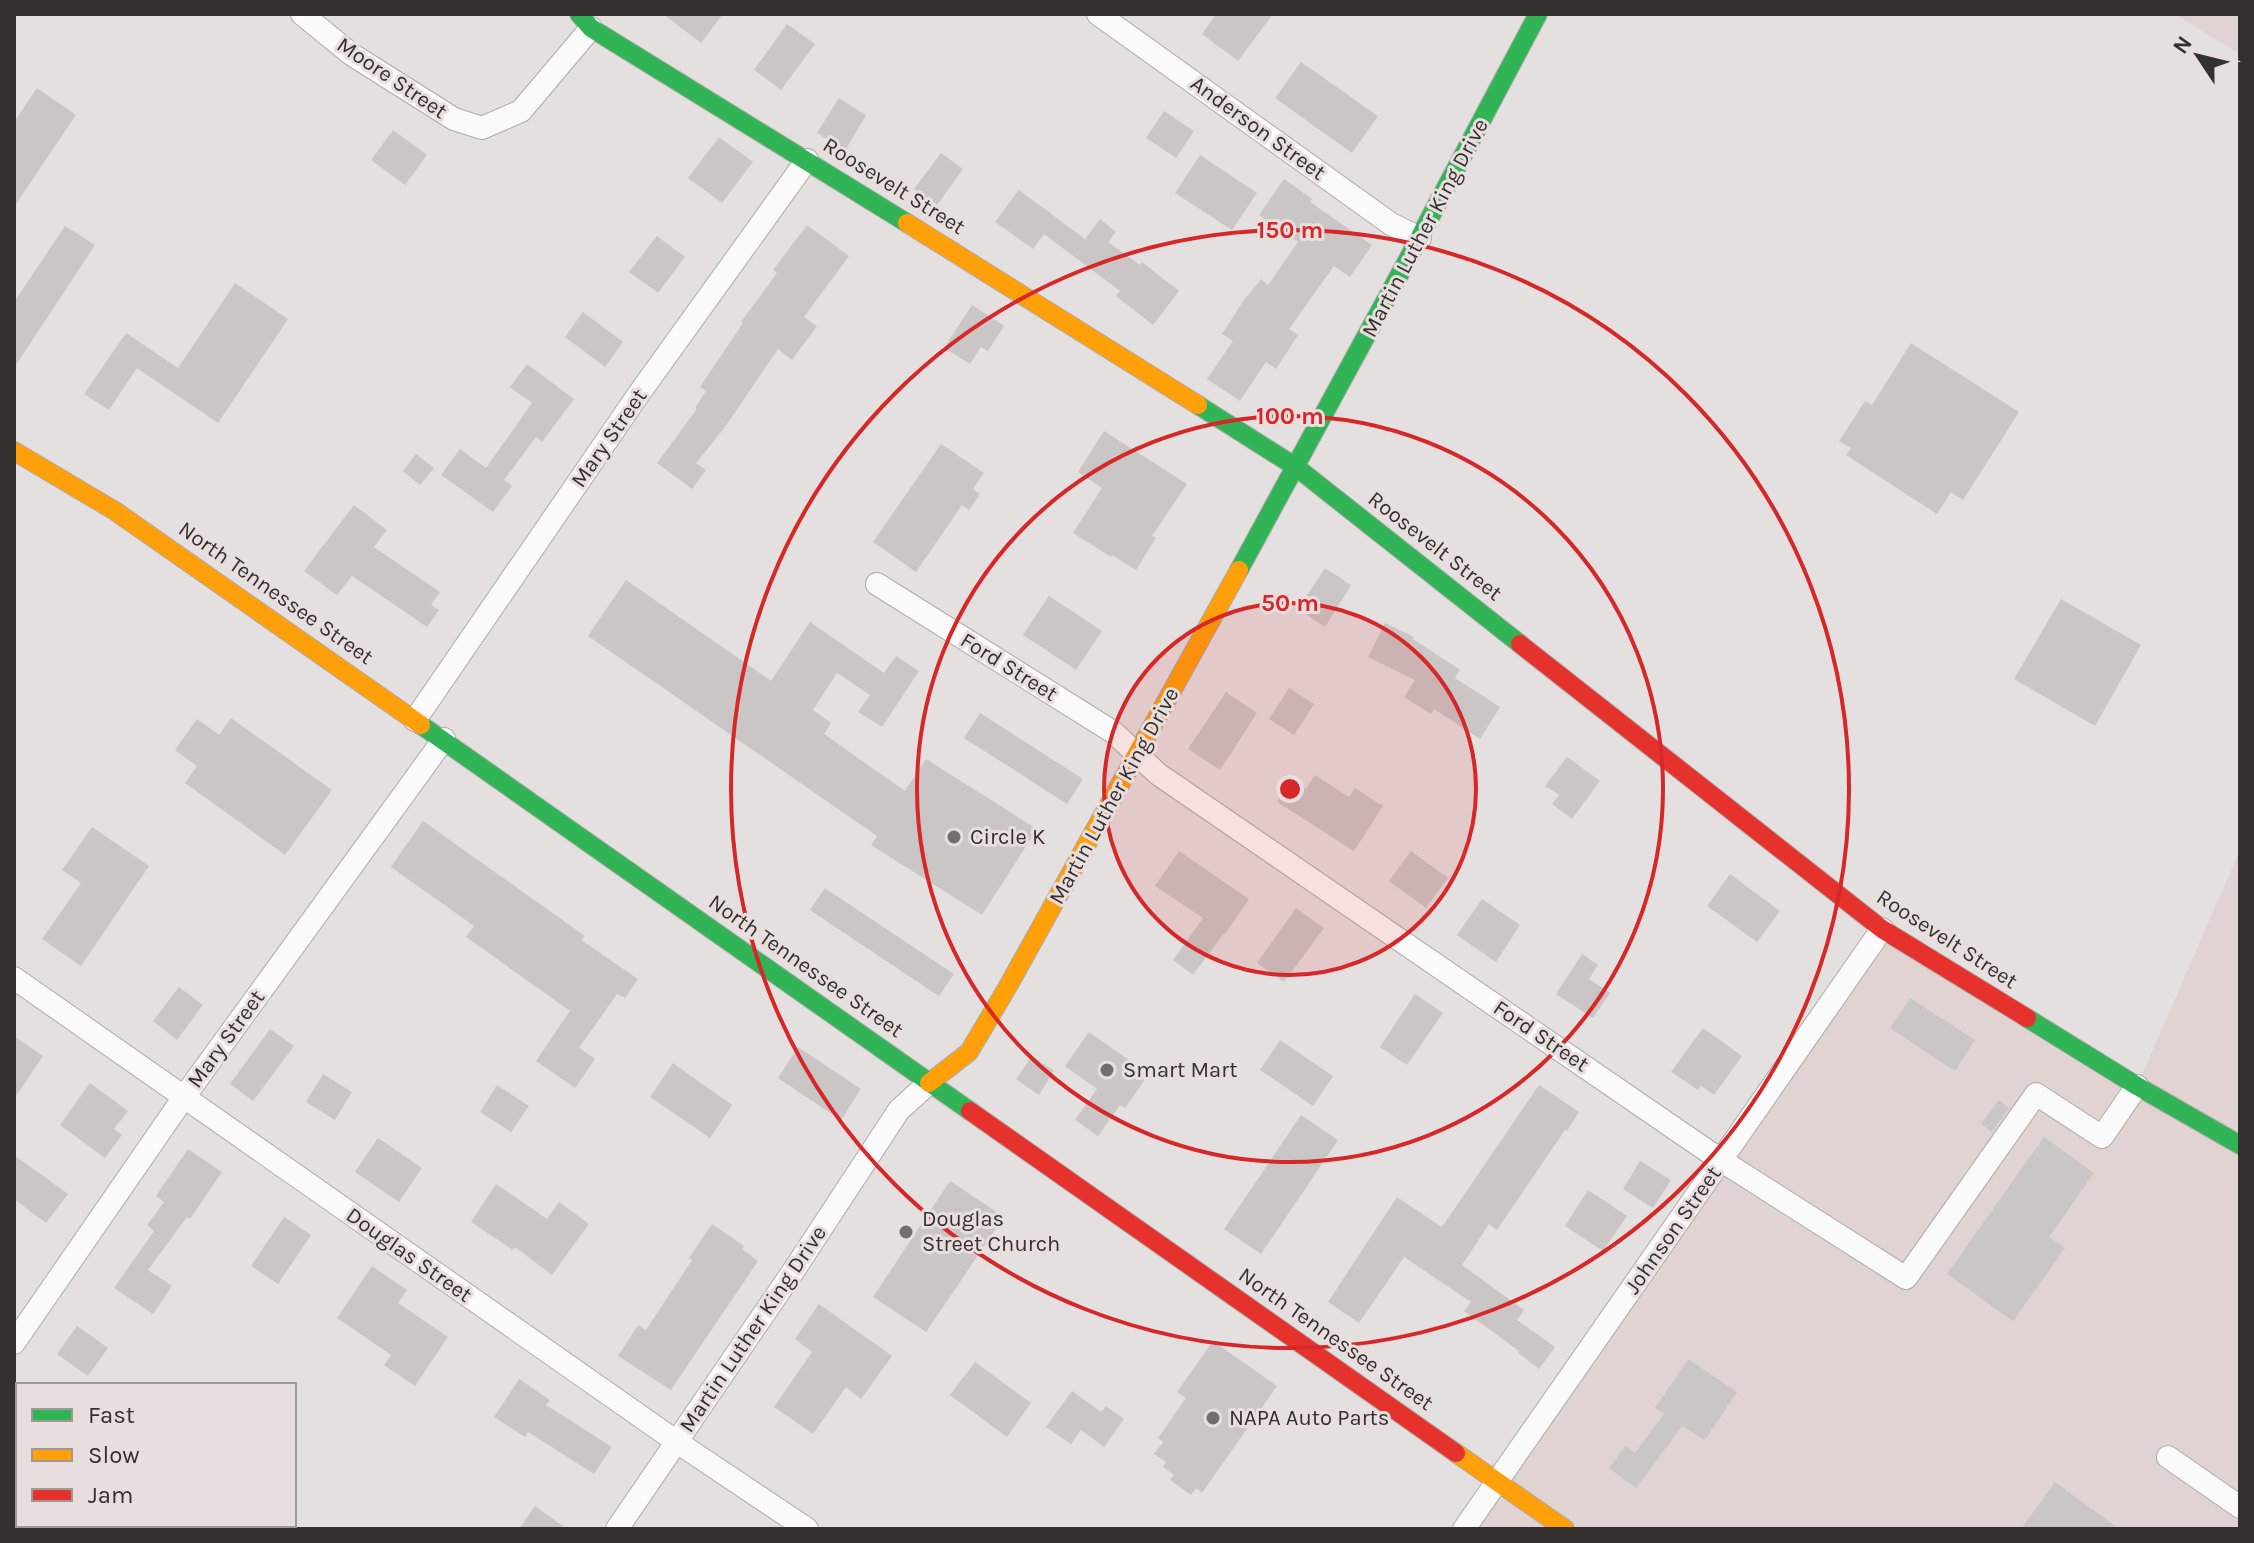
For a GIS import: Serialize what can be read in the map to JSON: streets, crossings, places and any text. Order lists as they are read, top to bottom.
{
  "streets": {
    "street": [
      "Moore Street",
      "Anderson Street",
      "Roosevelt Street",
      "Martin Luther King Drive",
      "Mary Street",
      "North Tennessee Street",
      "Ford Street",
      "Johnson Street",
      "Douglas Street"
    ]
  },
  "crossings": [
    ["Moore Street", "Roosevelt Street"],
    ["Anderson Street", "Martin Luther King Drive"],
    ["Roosevelt Street", "Martin Luther King Drive"],
    ["Roosevelt Street", "Mary Street"],
    ["Roosevelt Street", "Ford Street"],
    ["Roosevelt Street", "Johnson Street"],
    ["Martin Luther King Drive", "North Tennessee Street"],
    ["Martin Luther King Drive", "Ford Street"],
    ["Martin Luther King Drive", "Douglas Street"],
    ["Mary Street", "North Tennessee Street"],
    ["Mary Street", "Douglas Street"],
    ["North Tennessee Street", "Johnson Street"],
    ["Ford Street", "Johnson Street"]
  ],
  "places": [
    "Circle K",
    "Smart Mart",
    "Douglas Street Church",
    "NAPA Auto Parts"
  ],
  "legend": ["Fast", "Slow", "Jam"],
  "north": "top left",
  "rings": ["150 m", "100 m", "50 m"]
}
